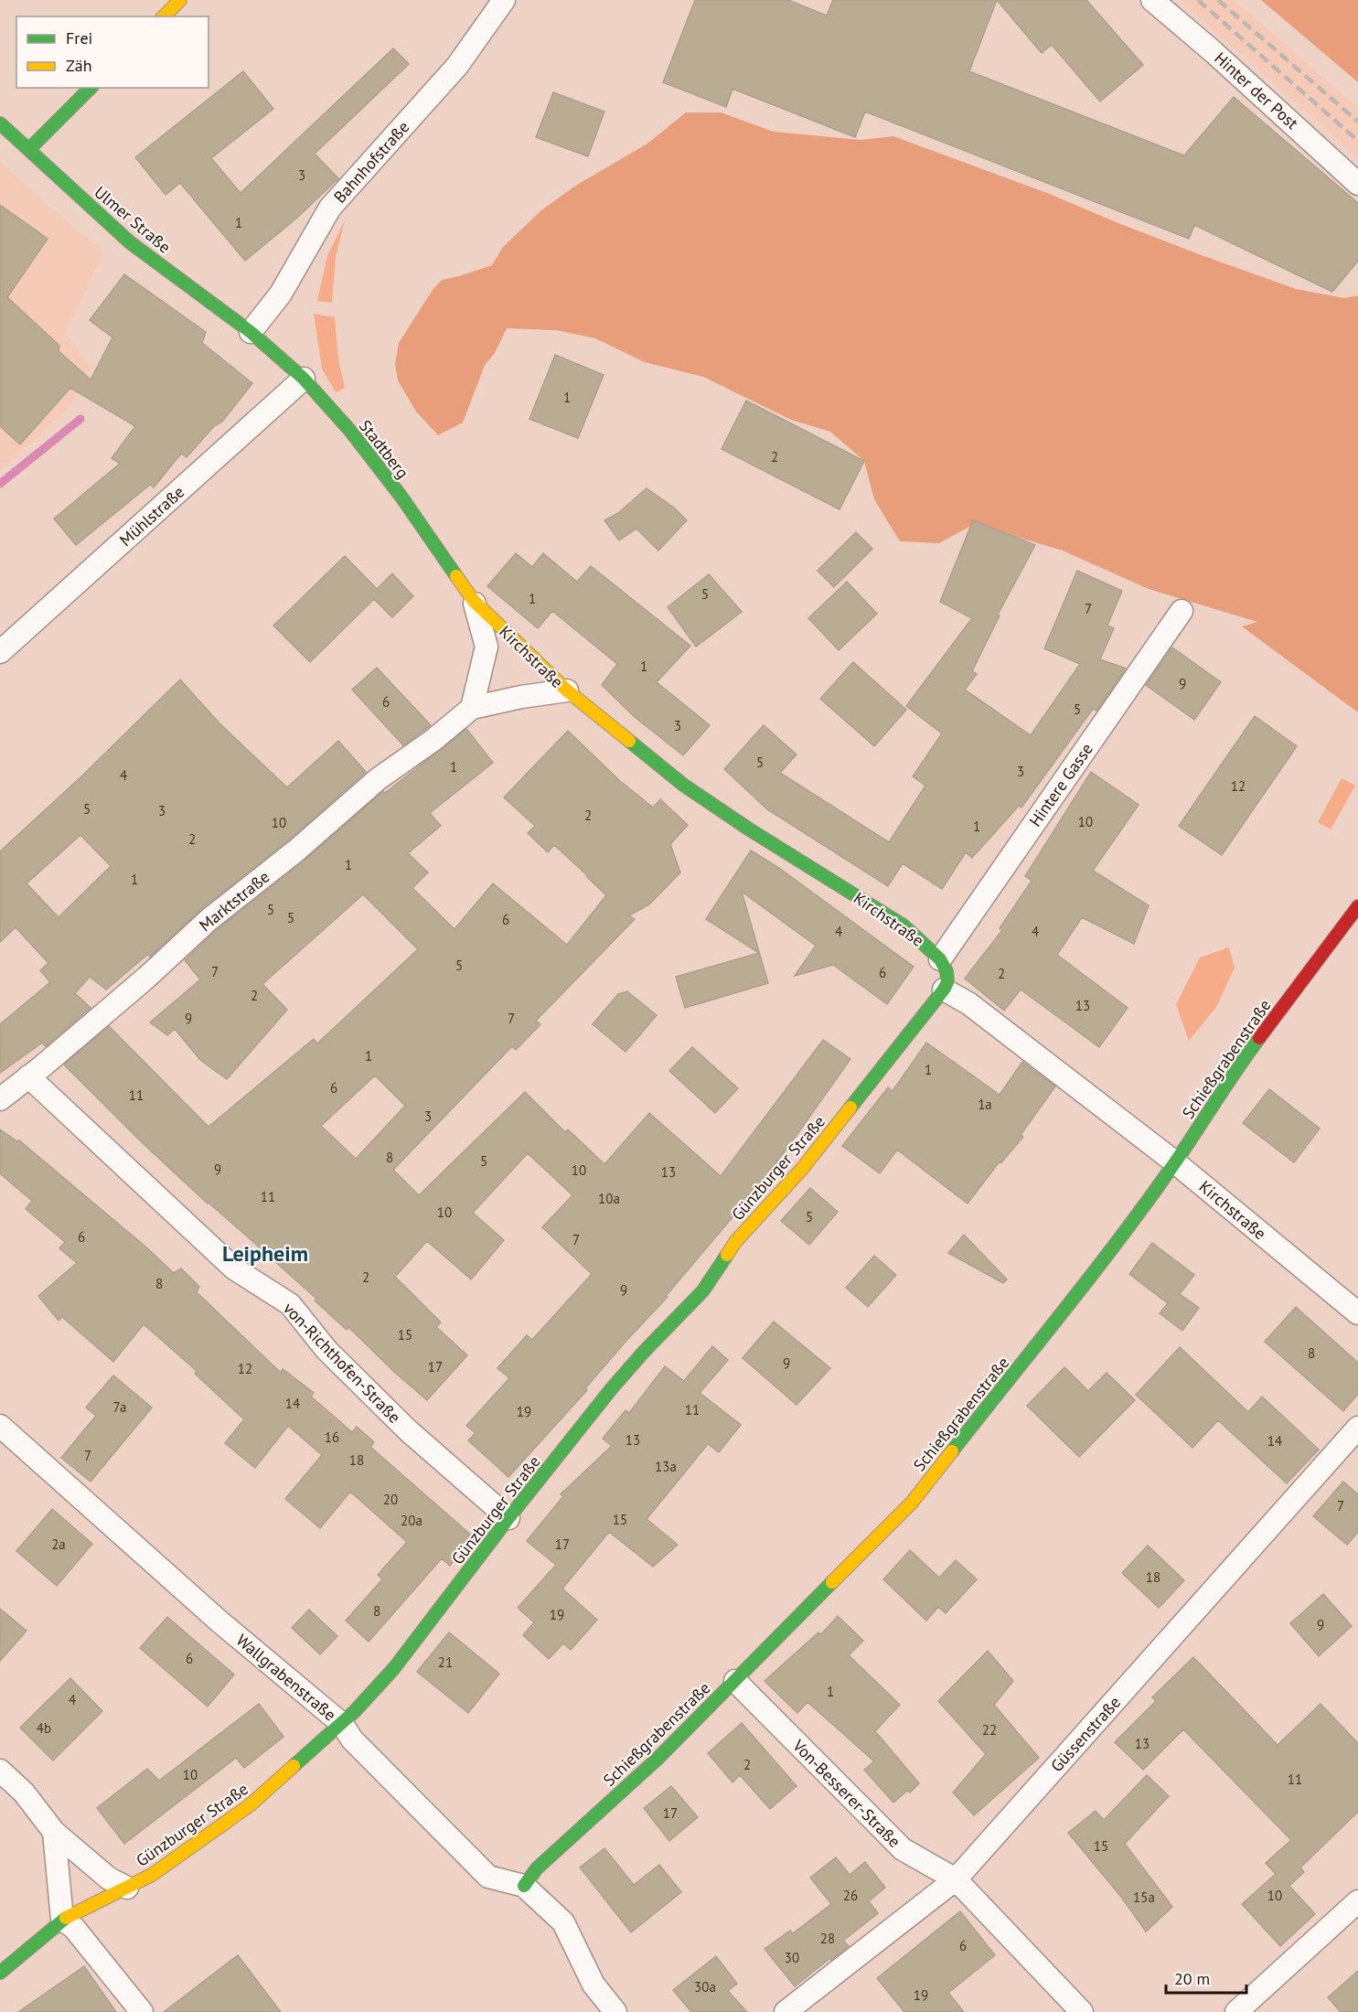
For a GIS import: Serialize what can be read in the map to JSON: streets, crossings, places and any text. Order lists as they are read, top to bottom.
{
  "streets": {
    "street": [
      "Hinter der Post",
      "Bahnhofstraße",
      "Ulmer Straße",
      "Stadtberg",
      "Mühlstraße",
      "Kirchstraße",
      "Hintere Gasse",
      "Marktstraße",
      "Schießgrabenstraße",
      "Günzburger Straße",
      "von-Richthofen-Straße",
      "Wallgrabenstraße",
      "Güssenstraße",
      "Von-Besserer-Straße"
    ]
  },
  "crossings": [
    ["Bahnhofstraße", "Ulmer Straße"],
    ["Bahnhofstraße", "Stadtberg"],
    ["Ulmer Straße", "Stadtberg"],
    ["Stadtberg", "Mühlstraße"],
    ["Stadtberg", "Kirchstraße"],
    ["Kirchstraße", "Hintere Gasse"],
    ["Kirchstraße", "Marktstraße"],
    ["Kirchstraße", "Schießgrabenstraße"],
    ["Kirchstraße", "Günzburger Straße"],
    ["Marktstraße", "von-Richthofen-Straße"],
    ["Schießgrabenstraße", "Wallgrabenstraße"],
    ["Schießgrabenstraße", "Von-Besserer-Straße"],
    ["Günzburger Straße", "von-Richthofen-Straße"],
    ["Günzburger Straße", "Wallgrabenstraße"],
    ["Güssenstraße", "Von-Besserer-Straße"]
  ],
  "districts": ["Leipheim"],
  "house_numbers": [
    "3",
    "1",
    "1",
    "2",
    "5",
    "1",
    "7",
    "1",
    "9",
    "6",
    "5",
    "3",
    "5",
    "1",
    "3",
    "4",
    "12",
    "5",
    "3",
    "2",
    "10",
    "10",
    "1",
    "2",
    "1",
    "1",
    "5",
    "5",
    "6",
    "4",
    "4",
    "5",
    "7",
    "6",
    "2",
    "2",
    "13",
    "9",
    "7",
    "1",
    "1",
    "6",
    "11",
    "1a",
    "3",
    "8",
    "5",
    "9",
    "10",
    "13",
    "11",
    "10a",
    "10",
    "5",
    "6",
    "7",
    "2",
    "8",
    "9",
    "15",
    "8",
    "9",
    "17",
    "12",
    "14",
    "7a",
    "11",
    "19",
    "16",
    "13",
    "14",
    "7",
    "18",
    "13a",
    "20",
    "7",
    "15",
    "20a",
    "2a",
    "17",
    "18",
    "8",
    "19",
    "9",
    "6",
    "21",
    "1",
    "4",
    "4b",
    "22",
    "13",
    "2",
    "10",
    "11",
    "17",
    "15",
    "26",
    "10",
    "15a",
    "28",
    "6",
    "30",
    "30a",
    "19"
  ],
  "legend": ["Frei", "Zäh"],
  "scale_bar": "20 m"
}
